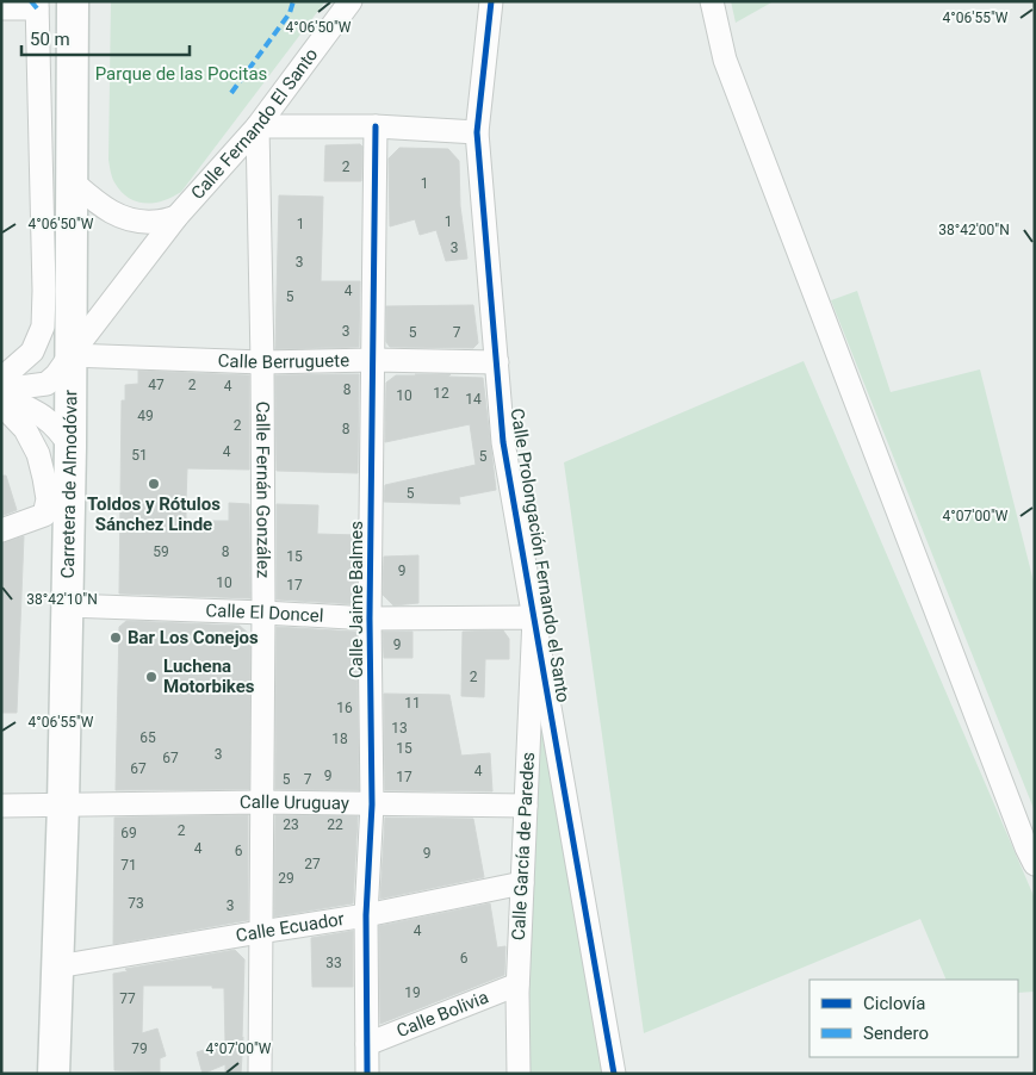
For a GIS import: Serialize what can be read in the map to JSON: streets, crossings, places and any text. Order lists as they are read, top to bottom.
{
  "streets": {
    "main road": ["Carretera de Almodóvar"],
    "street": [
      "Calle Fernando El Santo",
      "Calle Berruguete",
      "Calle Fernán González",
      "Calle Prolongación Fernando el Santo",
      "Calle Jaime Balmes",
      "Calle El Doncel",
      "Calle Uruguay",
      "Calle García de Paredes",
      "Calle Ecuador",
      "Calle Bolivia"
    ]
  },
  "crossings": [
    ["Calle Fernando El Santo", "Calle Berruguete"],
    ["Calle Fernando El Santo", "Carretera de Almodóvar"],
    ["Calle Fernando El Santo", "Calle Fernán González"],
    ["Calle Berruguete", "Carretera de Almodóvar"],
    ["Calle Berruguete", "Calle Fernán González"],
    ["Calle Berruguete", "Calle Prolongación Fernando el Santo"],
    ["Calle Berruguete", "Calle Jaime Balmes"],
    ["Carretera de Almodóvar", "Calle El Doncel"],
    ["Carretera de Almodóvar", "Calle Uruguay"],
    ["Carretera de Almodóvar", "Calle Ecuador"],
    ["Calle Fernán González", "Calle El Doncel"],
    ["Calle Fernán González", "Calle Uruguay"],
    ["Calle Fernán González", "Calle Ecuador"],
    ["Calle Prolongación Fernando el Santo", "Calle El Doncel"],
    ["Calle Prolongación Fernando el Santo", "Calle García de Paredes"],
    ["Calle Jaime Balmes", "Calle El Doncel"],
    ["Calle Jaime Balmes", "Calle Uruguay"],
    ["Calle Jaime Balmes", "Calle Ecuador"],
    ["Calle Jaime Balmes", "Calle Bolivia"],
    ["Calle El Doncel", "Calle García de Paredes"],
    ["Calle Uruguay", "Calle García de Paredes"],
    ["Calle García de Paredes", "Calle Ecuador"],
    ["Calle García de Paredes", "Calle Bolivia"]
  ],
  "parks": ["Parque de las Pocitas"],
  "places": ["Toldos y Rótulos Sánchez Linde", "Bar Los Conejos", "Luchena Motorbikes"],
  "house_numbers": [
    "2",
    "1",
    "1",
    "1",
    "3",
    "3",
    "4",
    "5",
    "3",
    "5",
    "7",
    "47",
    "2",
    "4",
    "8",
    "12",
    "10",
    "14",
    "49",
    "2",
    "8",
    "4",
    "51",
    "5",
    "5",
    "59",
    "8",
    "15",
    "9",
    "10",
    "17",
    "9",
    "2",
    "11",
    "16",
    "13",
    "65",
    "18",
    "15",
    "3",
    "67",
    "67",
    "4",
    "9",
    "17",
    "5",
    "7",
    "23",
    "22",
    "2",
    "69",
    "4",
    "6",
    "9",
    "27",
    "71",
    "29",
    "73",
    "3",
    "4",
    "6",
    "33",
    "19",
    "77",
    "79"
  ],
  "legend": ["Ciclovía", "Sendero"],
  "scale_bar": "50 m",
  "coordinates": [
    "4°06'55\"W",
    "4°06'50\"W",
    "38°42'00\"N",
    "4°07'00\"W",
    "38°42'10\"N"
  ]
}
